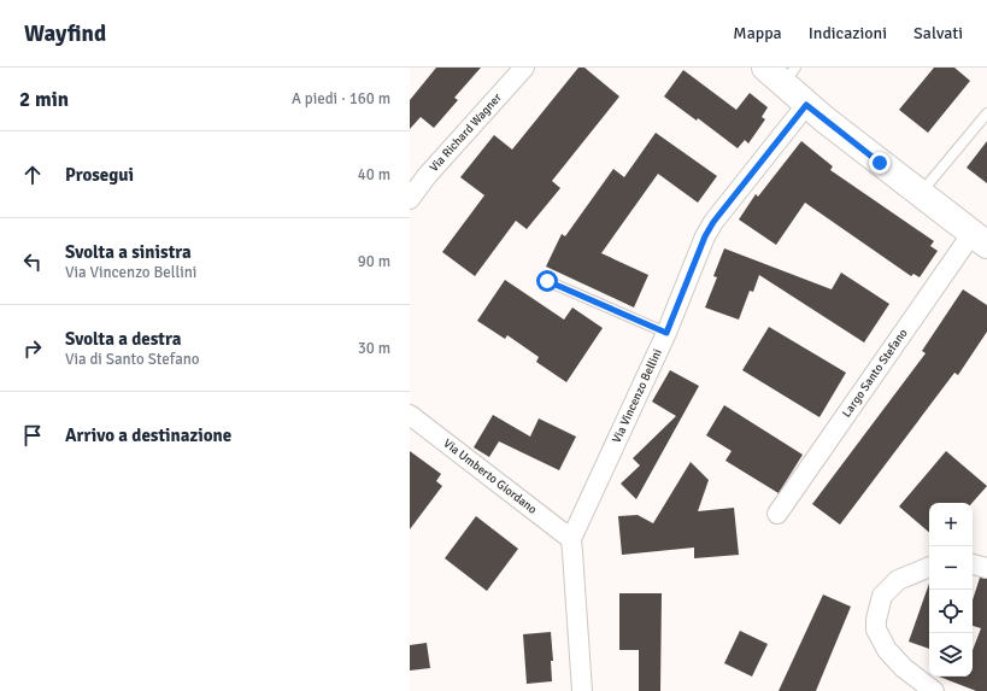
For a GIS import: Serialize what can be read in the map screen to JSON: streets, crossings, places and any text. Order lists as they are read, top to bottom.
{
  "streets": {
    "street": [
      "Via Richard Wagner",
      "Largo Santo Stefano",
      "Via Vincenzo Bellini",
      "Via Umberto Giordano"
    ]
  },
  "crossings": [
    ["Via Vincenzo Bellini", "Via Umberto Giordano"]
  ],
  "page": {
    "header": "Wayfind",
    "nav": ["Mappa", "Indicazioni", "Salvati"],
    "heading": ["2 min", "A piedi · 160 m"],
    "list": [
      ["Prosegui", "40 m"],
      ["Svolta a sinistra", "Via Vincenzo Bellini", "90 m"],
      ["Svolta a destra", "Via di Santo Stefano", "30 m"],
      "Arrivo a destinazione"
    ],
    "map_buttons": ["+", "−"]
  }
}
